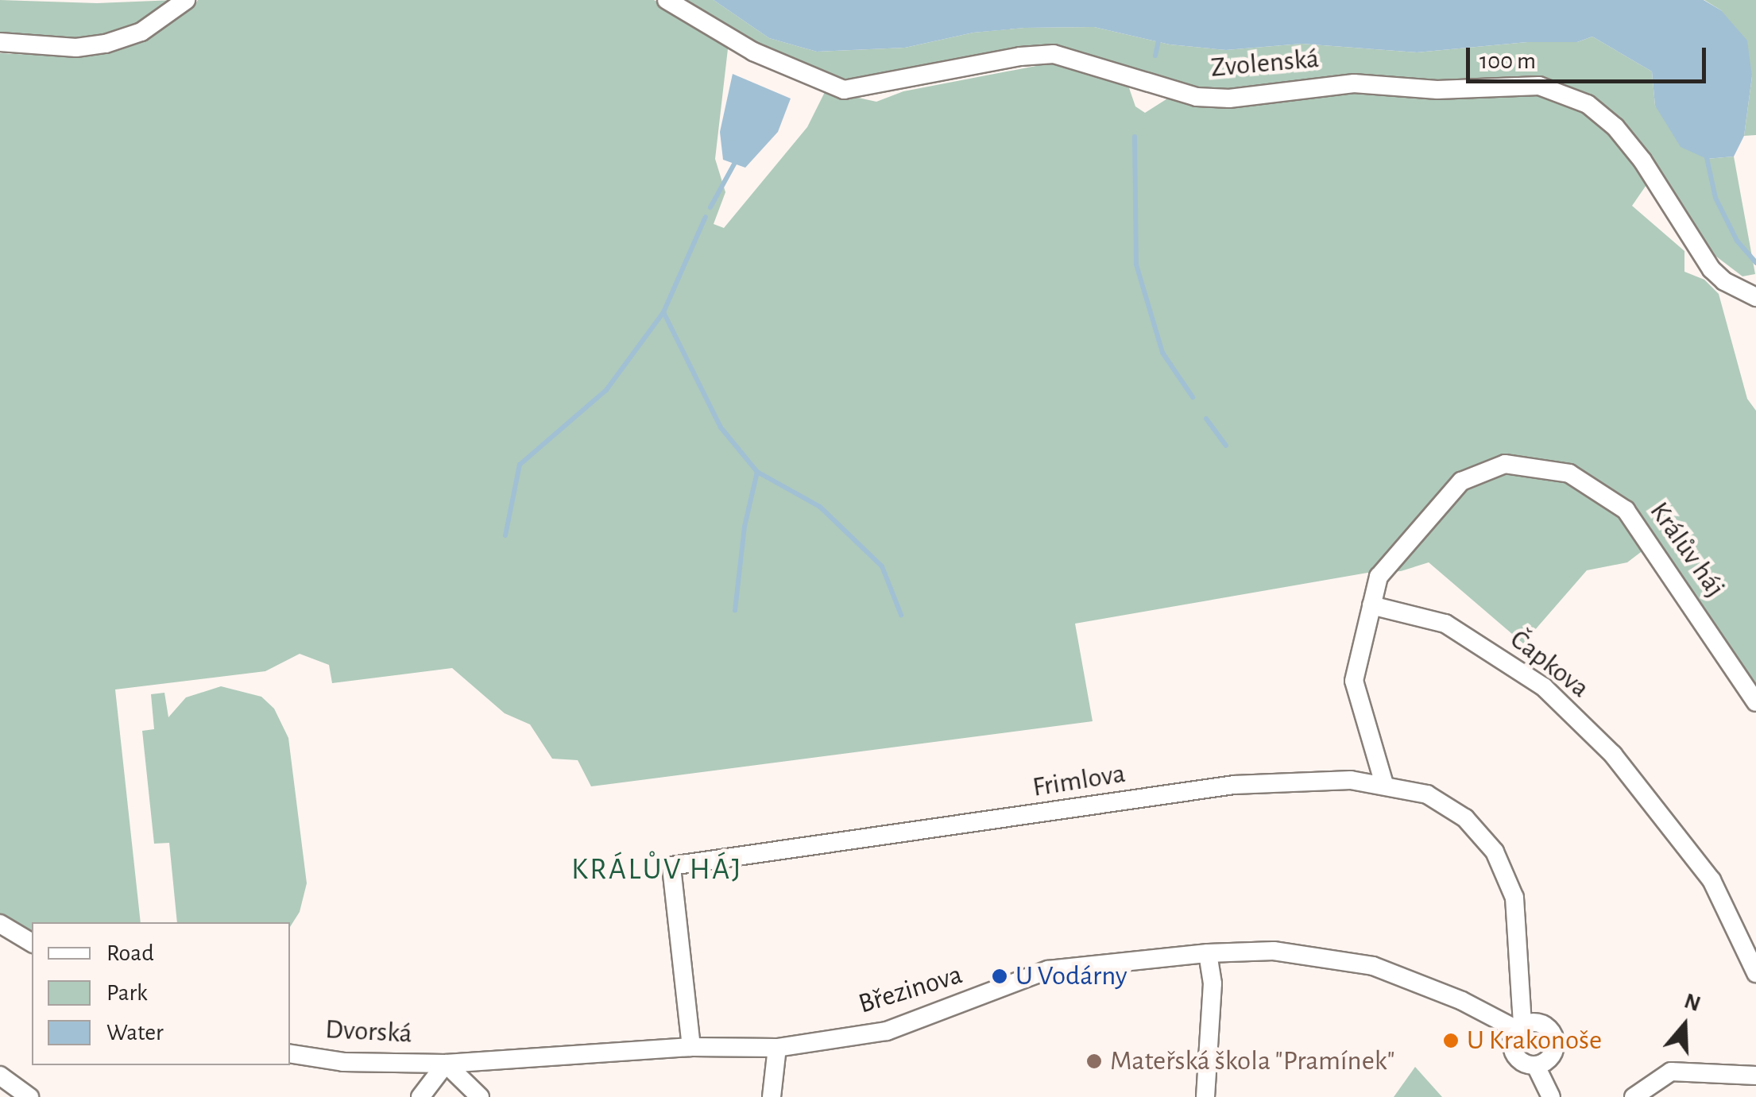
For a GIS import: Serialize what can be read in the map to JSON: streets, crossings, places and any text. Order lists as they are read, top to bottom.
{
  "streets": {
    "street": [
      "Zvolenská",
      "Králův háj",
      "Čapkova",
      "Frimlova",
      "Březinova",
      "Dvorská"
    ]
  },
  "crossings": [
    ["Králův háj", "Čapkova"],
    ["Frimlova", "Březinova"],
    ["Březinova", "Dvorská"]
  ],
  "districts": ["KRÁLŮV HÁJ"],
  "places": ["U Vodárny", "U Krakonoše", "Mateřská škola \"Pramínek\""],
  "legend": ["Road", "Park", "Water"],
  "scale_bar": "100 m",
  "north": "top"
}
